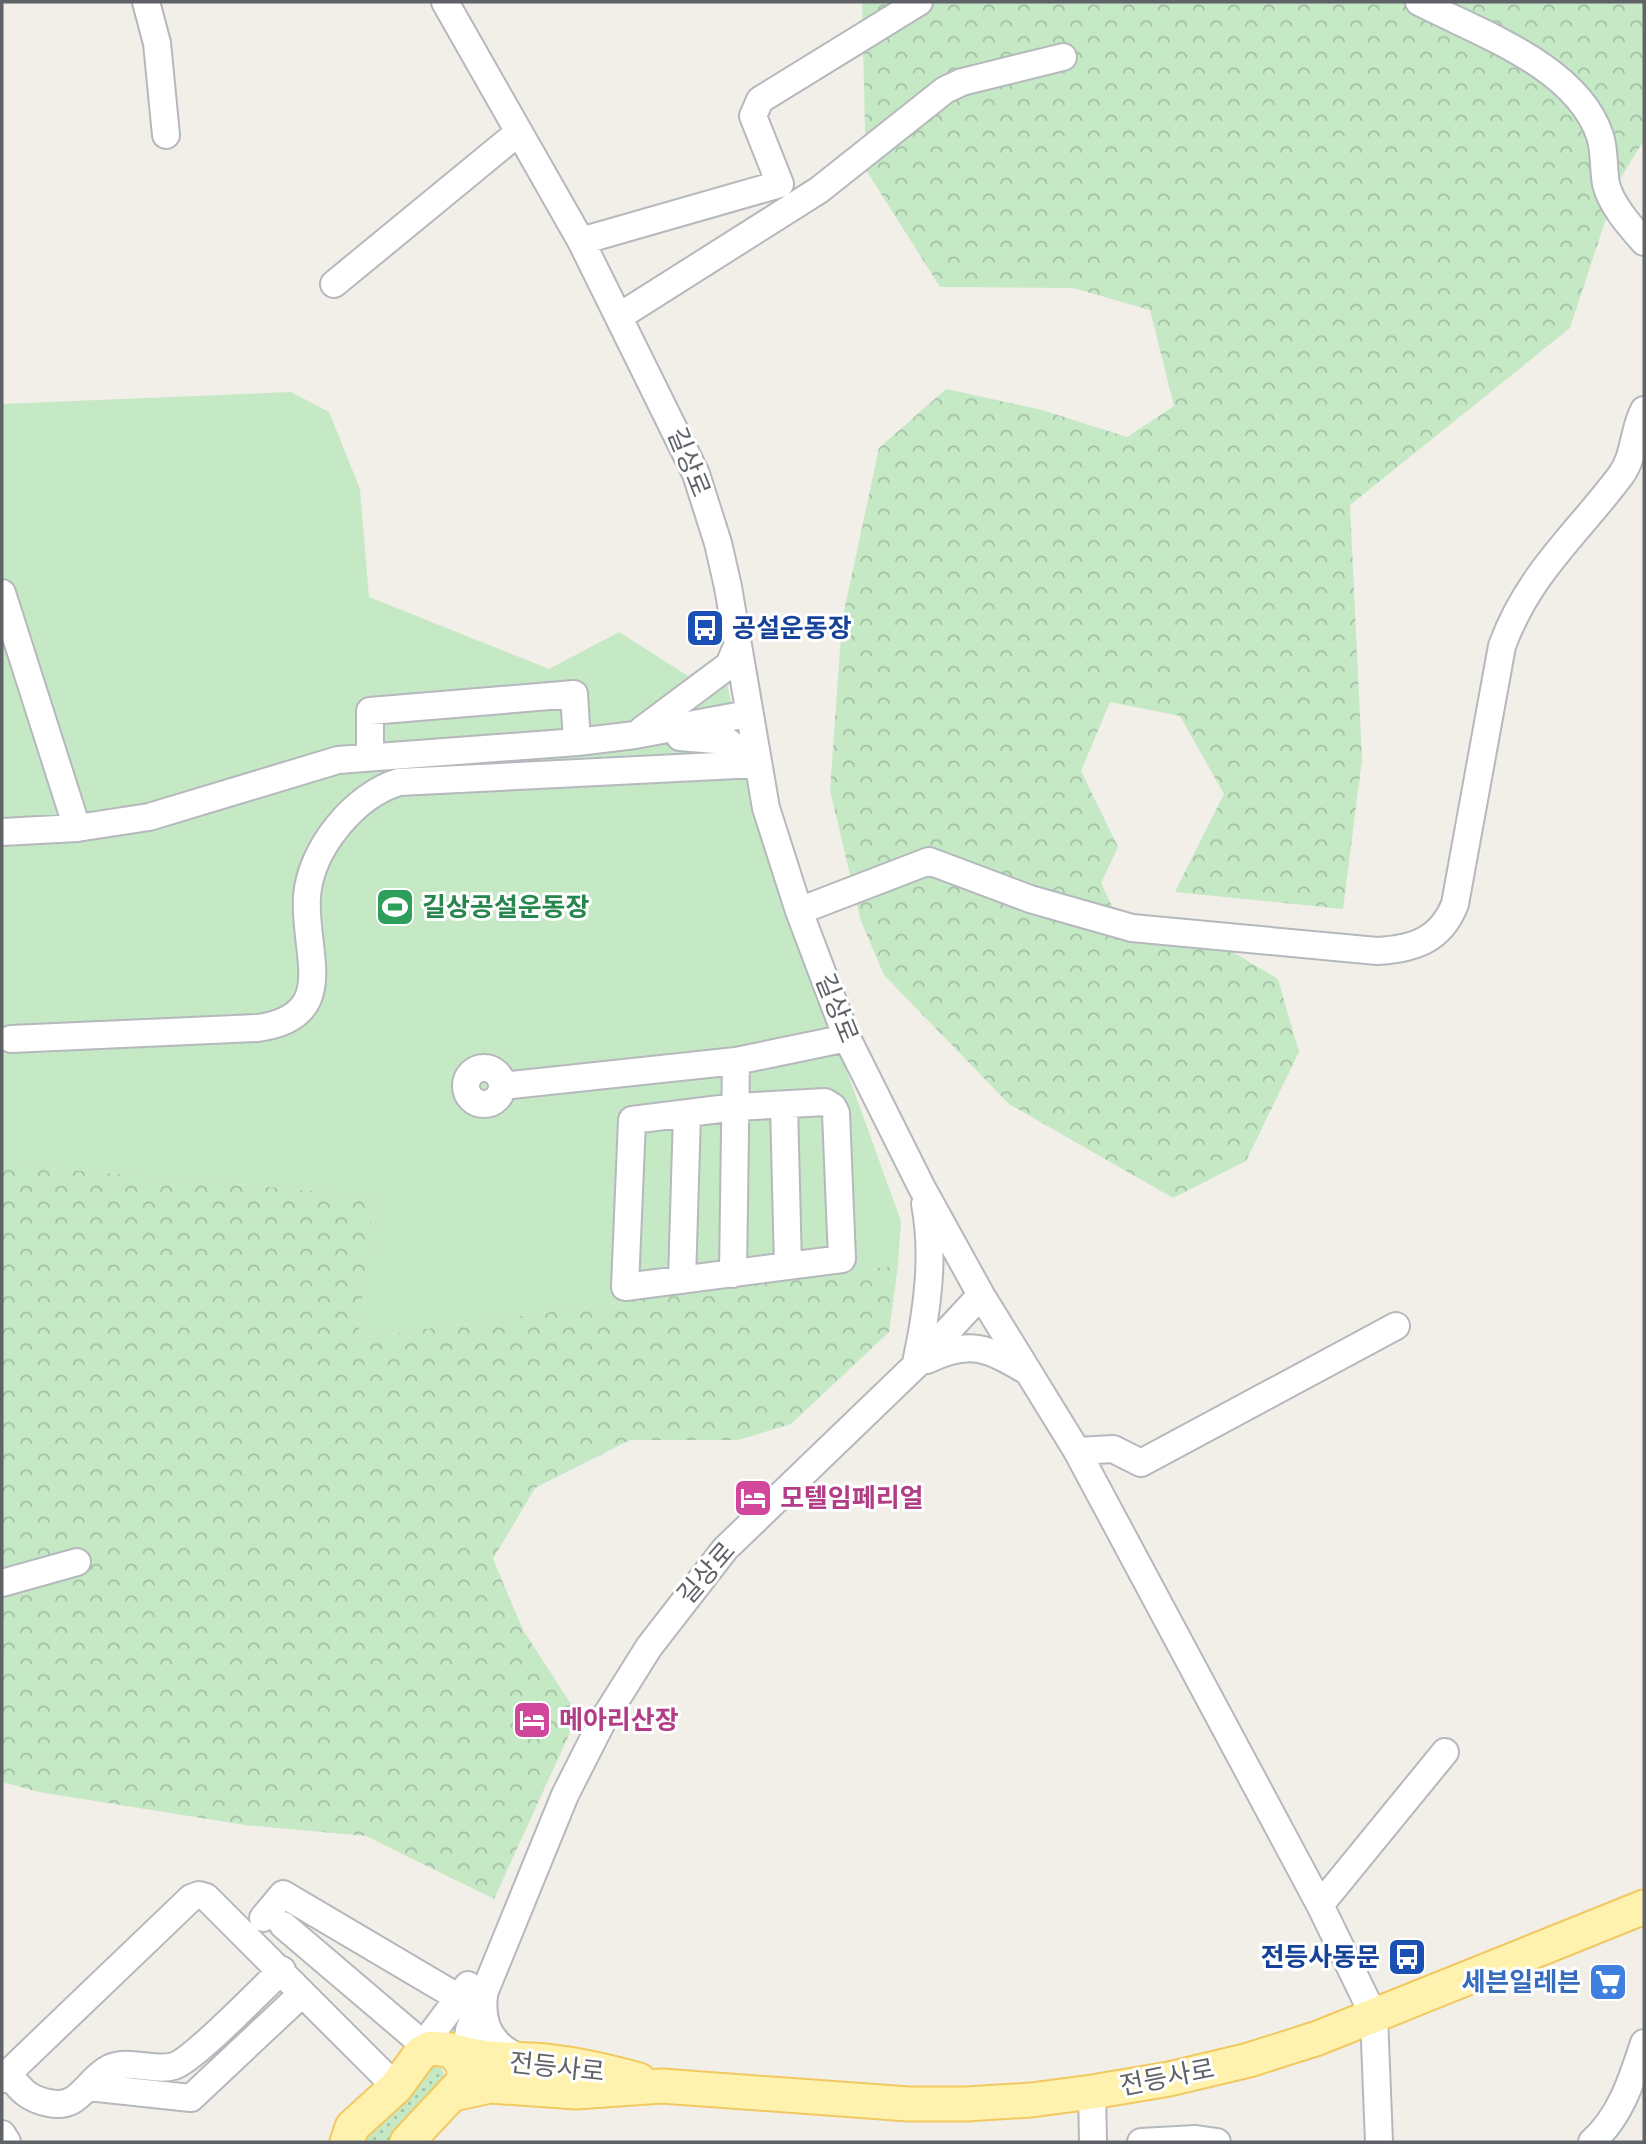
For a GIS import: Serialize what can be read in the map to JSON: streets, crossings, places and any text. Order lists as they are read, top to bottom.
{
  "streets": {
    "main road": ["전등사로"],
    "street": ["길상로"]
  },
  "crossings": [
    ["길상로", "전등사로"]
  ],
  "places": {
    "bus stop": ["공설운동장", "전등사동문"],
    "sports": ["길상공설운동장"],
    "hotel": ["모텔임페리얼", "메아리산장"],
    "supermarket": ["세븐일레븐"]
  }
}
